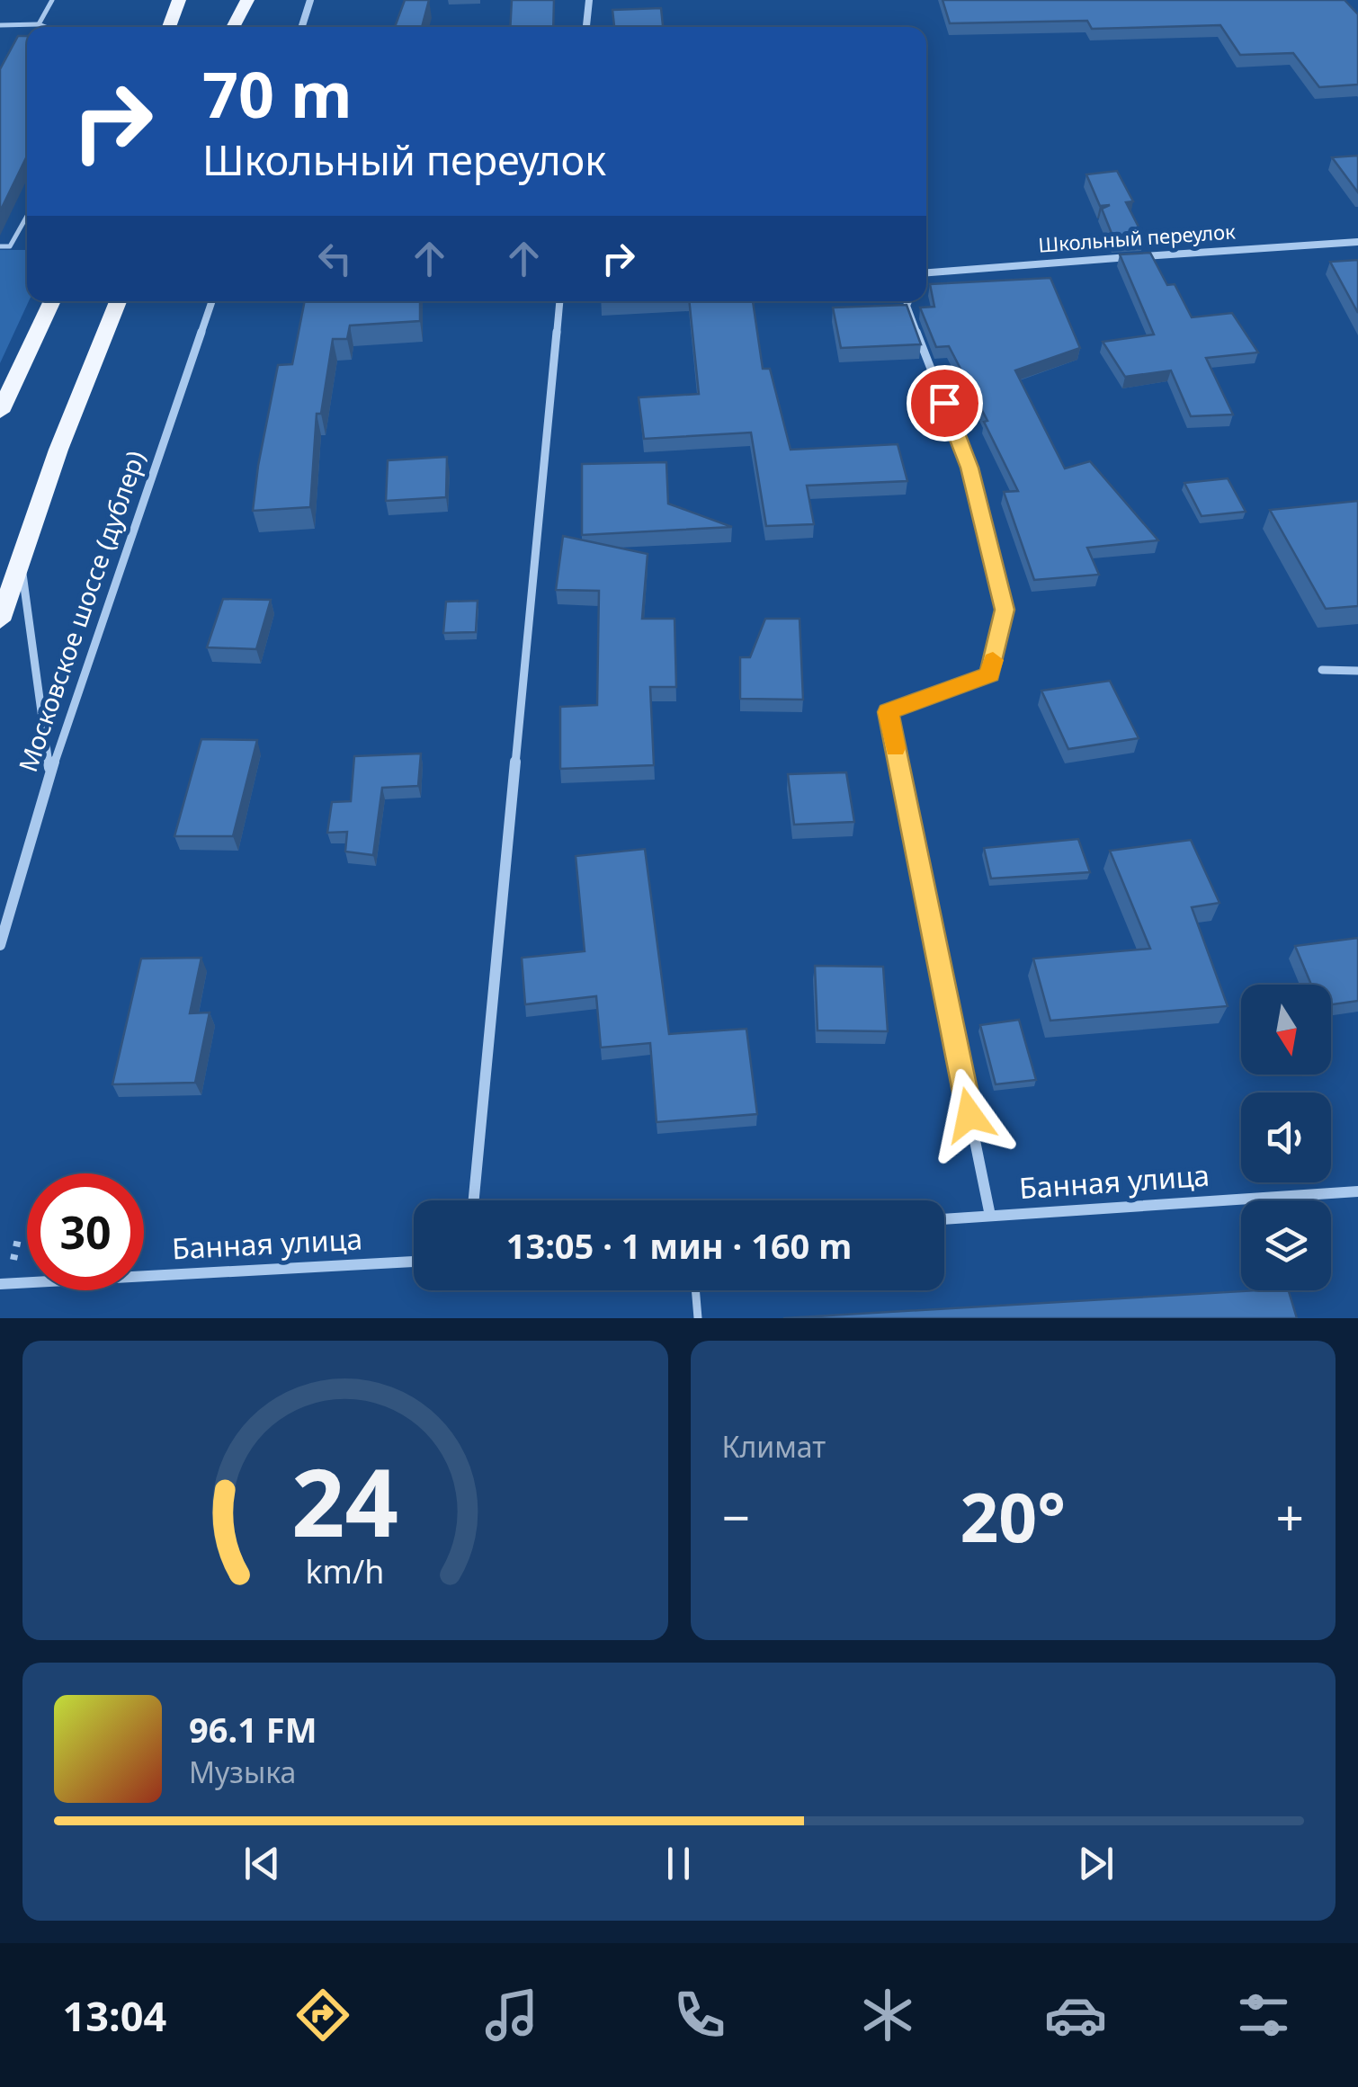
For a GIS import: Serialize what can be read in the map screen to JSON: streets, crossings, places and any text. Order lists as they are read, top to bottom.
{
  "streets": {
    "street": ["Школьный переулок", "Московское шоссе (дублер)", "Банная улица"]
  },
  "north": "bottom",
  "page": {
    "turn": ["70 m", "Школьный переулок"],
    "limit": "30",
    "trip": "13:05 · 1 мин · 160 m",
    "tile": "Климат",
    "heat": ["−", "20°", "+"],
    "song": ["96.1 FM", "Музыка"],
    "tabs": "13:04",
    "gauge": ["24", "km/h"]
  }
}
